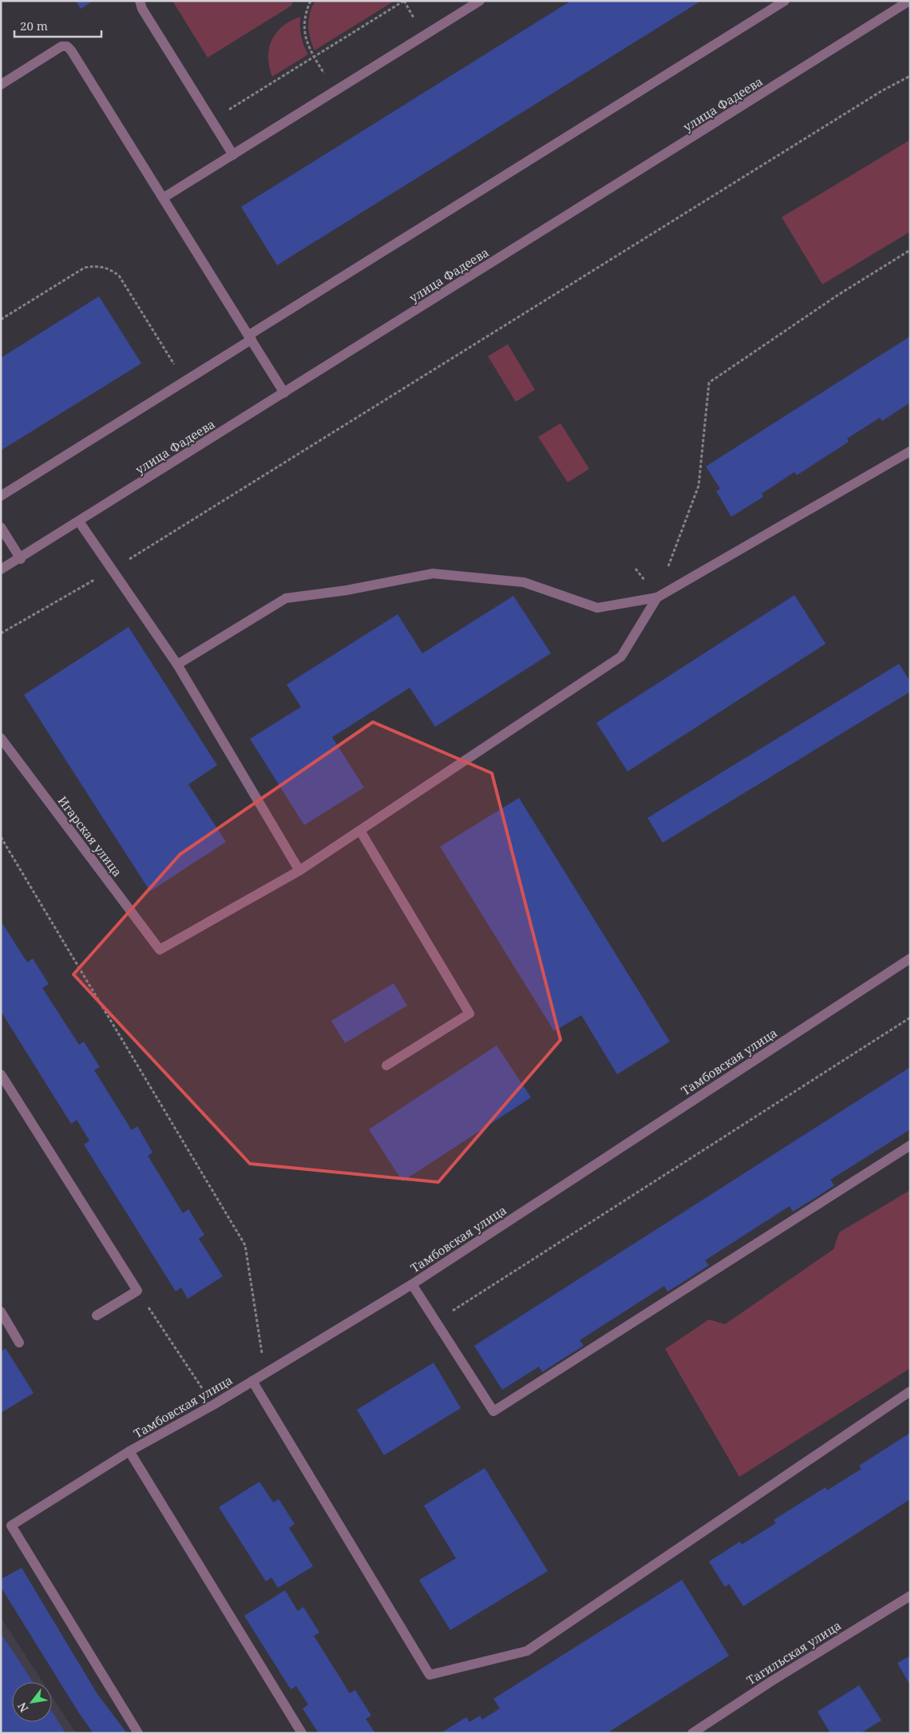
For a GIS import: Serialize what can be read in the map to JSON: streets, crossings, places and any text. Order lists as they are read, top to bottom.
{
  "streets": {
    "street": [
      "улица Фадеева",
      "Игарская улица",
      "Тамбовская улица",
      "Тагильская улица"
    ]
  },
  "scale_bar": "20 m",
  "north": "bottom left"
}
